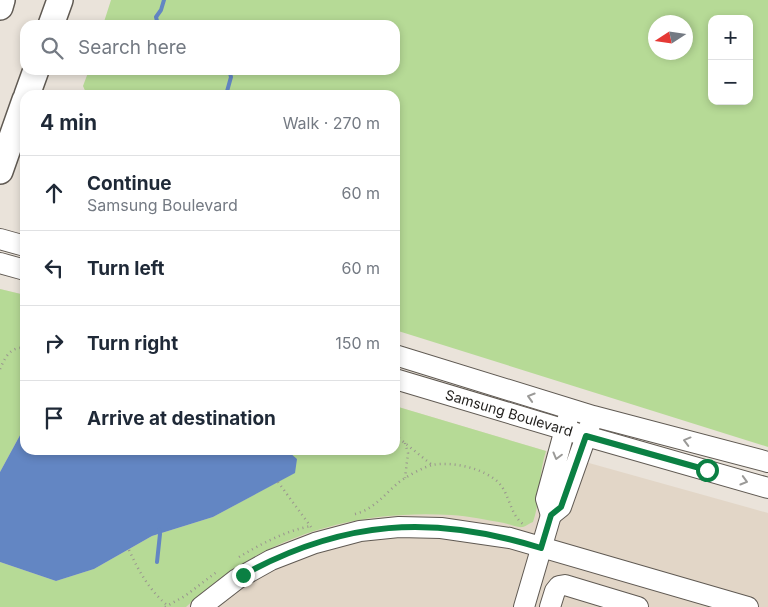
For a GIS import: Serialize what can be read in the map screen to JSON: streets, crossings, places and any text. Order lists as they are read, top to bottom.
{
  "streets": {
    "street": ["Samsung Boulevard"]
  },
  "north": "left",
  "page": {
    "map_buttons": ["+", "−"],
    "search": "Search here",
    "heading": ["4 min", "Walk · 270 m"],
    "list": [
      ["Continue", "Samsung Boulevard", "60 m"],
      ["Turn left", "60 m"],
      ["Turn right", "150 m"],
      "Arrive at destination"
    ]
  }
}
